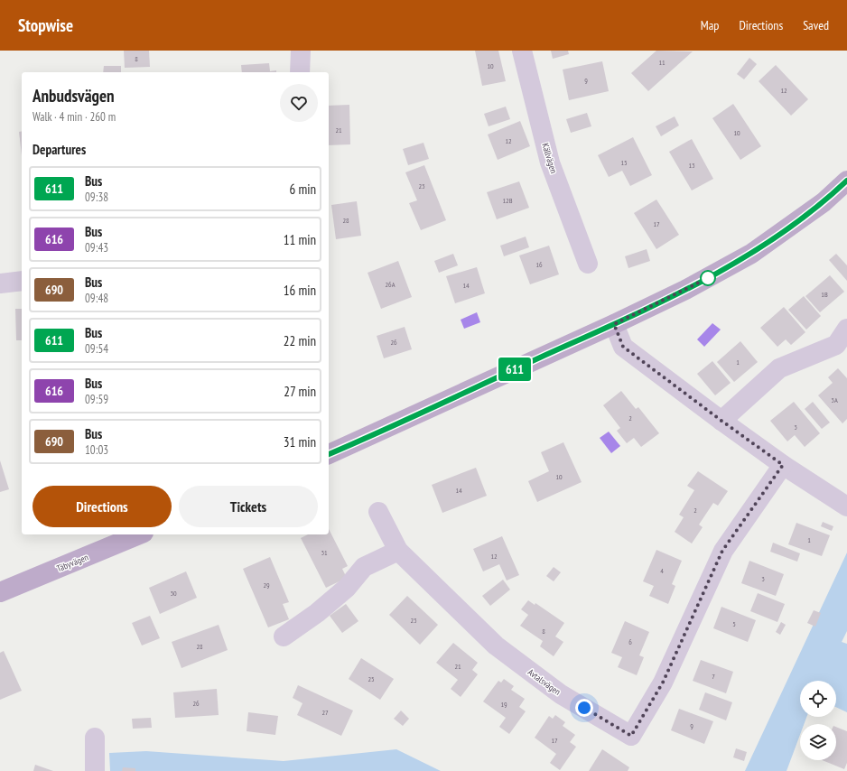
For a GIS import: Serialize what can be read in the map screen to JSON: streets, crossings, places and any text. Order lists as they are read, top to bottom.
{
  "streets": {
    "main road": ["Täbyvägen"],
    "street": ["Källvägen", "Avtalsvägen"]
  },
  "lines": ["bus line 611"],
  "house_numbers": [
    "8",
    "11",
    "10",
    "9",
    "12",
    "21",
    "10",
    "12",
    "15",
    "13",
    "23",
    "12B",
    "28",
    "17",
    "16",
    "26A",
    "14",
    "1B",
    "26",
    "1",
    "3A",
    "2",
    "3",
    "10",
    "14",
    "2",
    "1",
    "31",
    "12",
    "4",
    "3",
    "29",
    "30",
    "23",
    "5",
    "8",
    "6",
    "28",
    "21",
    "7",
    "25",
    "26",
    "19",
    "27",
    "9",
    "17"
  ],
  "page": {
    "header": "Stopwise",
    "nav": ["Map", "Directions", "Saved"],
    "on_map": "611",
    "heading": [
      ["Anbudsvägen", "Walk · 4 min · 260 m"],
      "Departures"
    ],
    "list": [
      {
        "mark": "611",
        "name": "Bus",
        "note": "09:38",
        "value": "6 min"
      },
      {
        "mark": "616",
        "name": "Bus",
        "note": "09:43",
        "value": "11 min"
      },
      {
        "mark": "690",
        "name": "Bus",
        "note": "09:48",
        "value": "16 min"
      },
      {
        "mark": "611",
        "name": "Bus",
        "note": "09:54",
        "value": "22 min"
      },
      {
        "mark": "616",
        "name": "Bus",
        "note": "09:59",
        "value": "27 min"
      },
      {
        "mark": "690",
        "name": "Bus",
        "note": "10:03",
        "value": "31 min"
      }
    ],
    "buttons": ["Directions", "Tickets"]
  }
}
